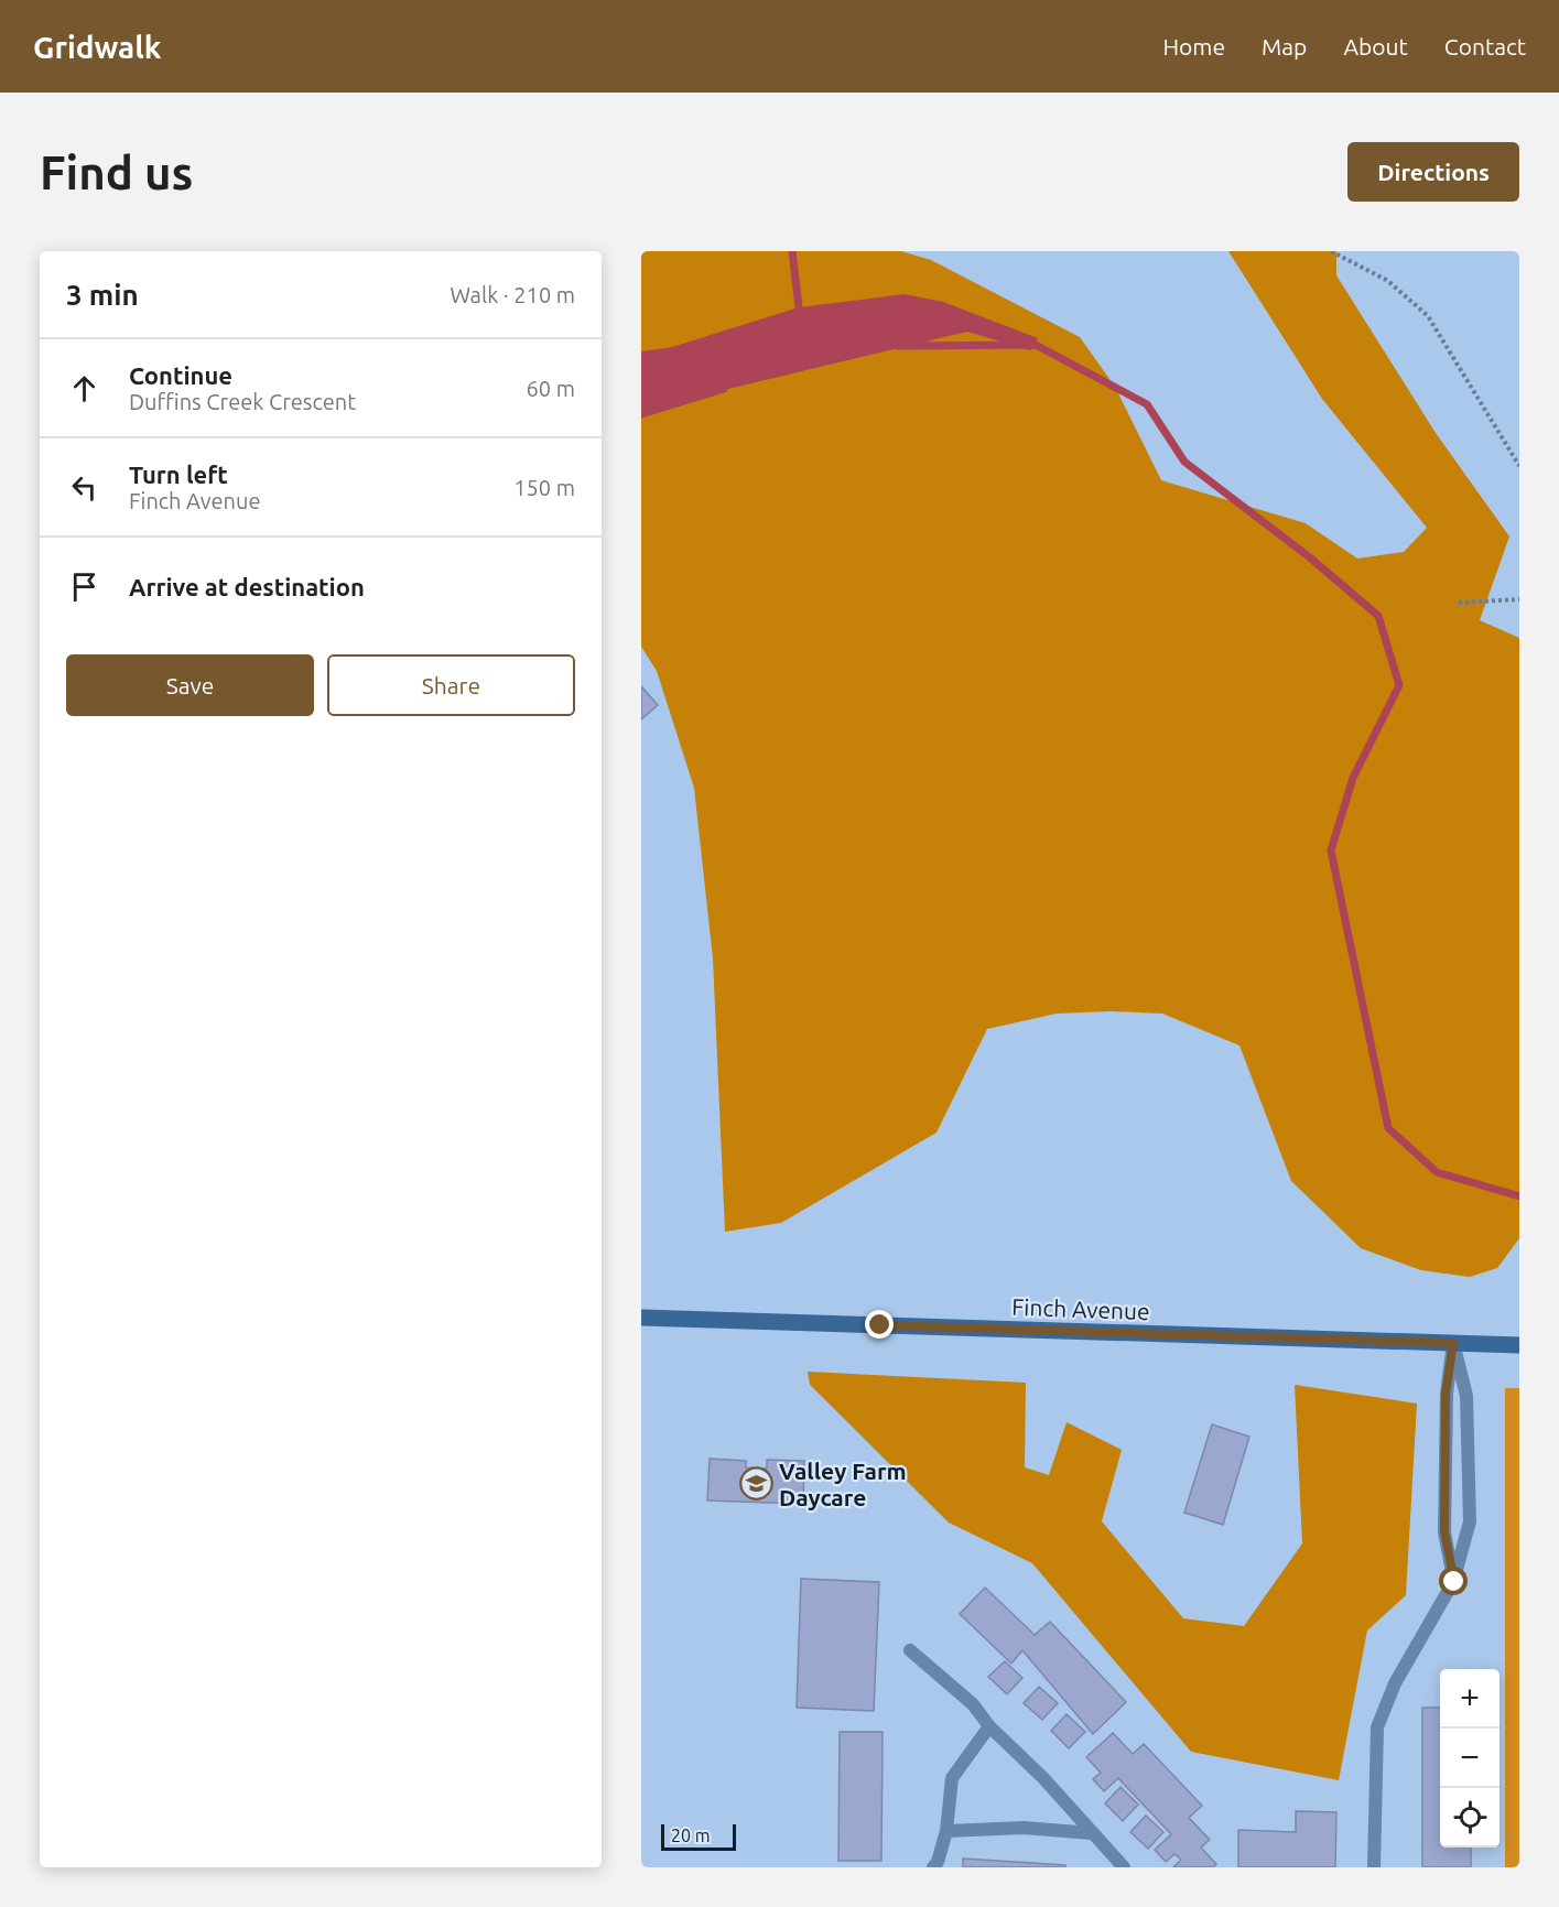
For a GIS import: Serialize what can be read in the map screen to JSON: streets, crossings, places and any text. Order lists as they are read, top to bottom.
{
  "streets": {
    "main road": ["Finch Avenue"]
  },
  "places": {
    "school or university": ["Valley Farm Daycare"]
  },
  "scale_bar": "20 m",
  "page": {
    "header": "Gridwalk",
    "nav": [
      "Home",
      "Map",
      "About",
      "Contact"
    ],
    "buttons": [
      "Directions",
      ["Save", "Share"]
    ],
    "title": "Find us",
    "heading": ["3 min", "Walk · 210 m"],
    "list": [
      ["Continue", "Duffins Creek Crescent", "60 m"],
      ["Turn left", "Finch Avenue", "150 m"],
      "Arrive at destination"
    ],
    "map_buttons": ["+", "−"],
    "scale": "20 m"
  }
}
